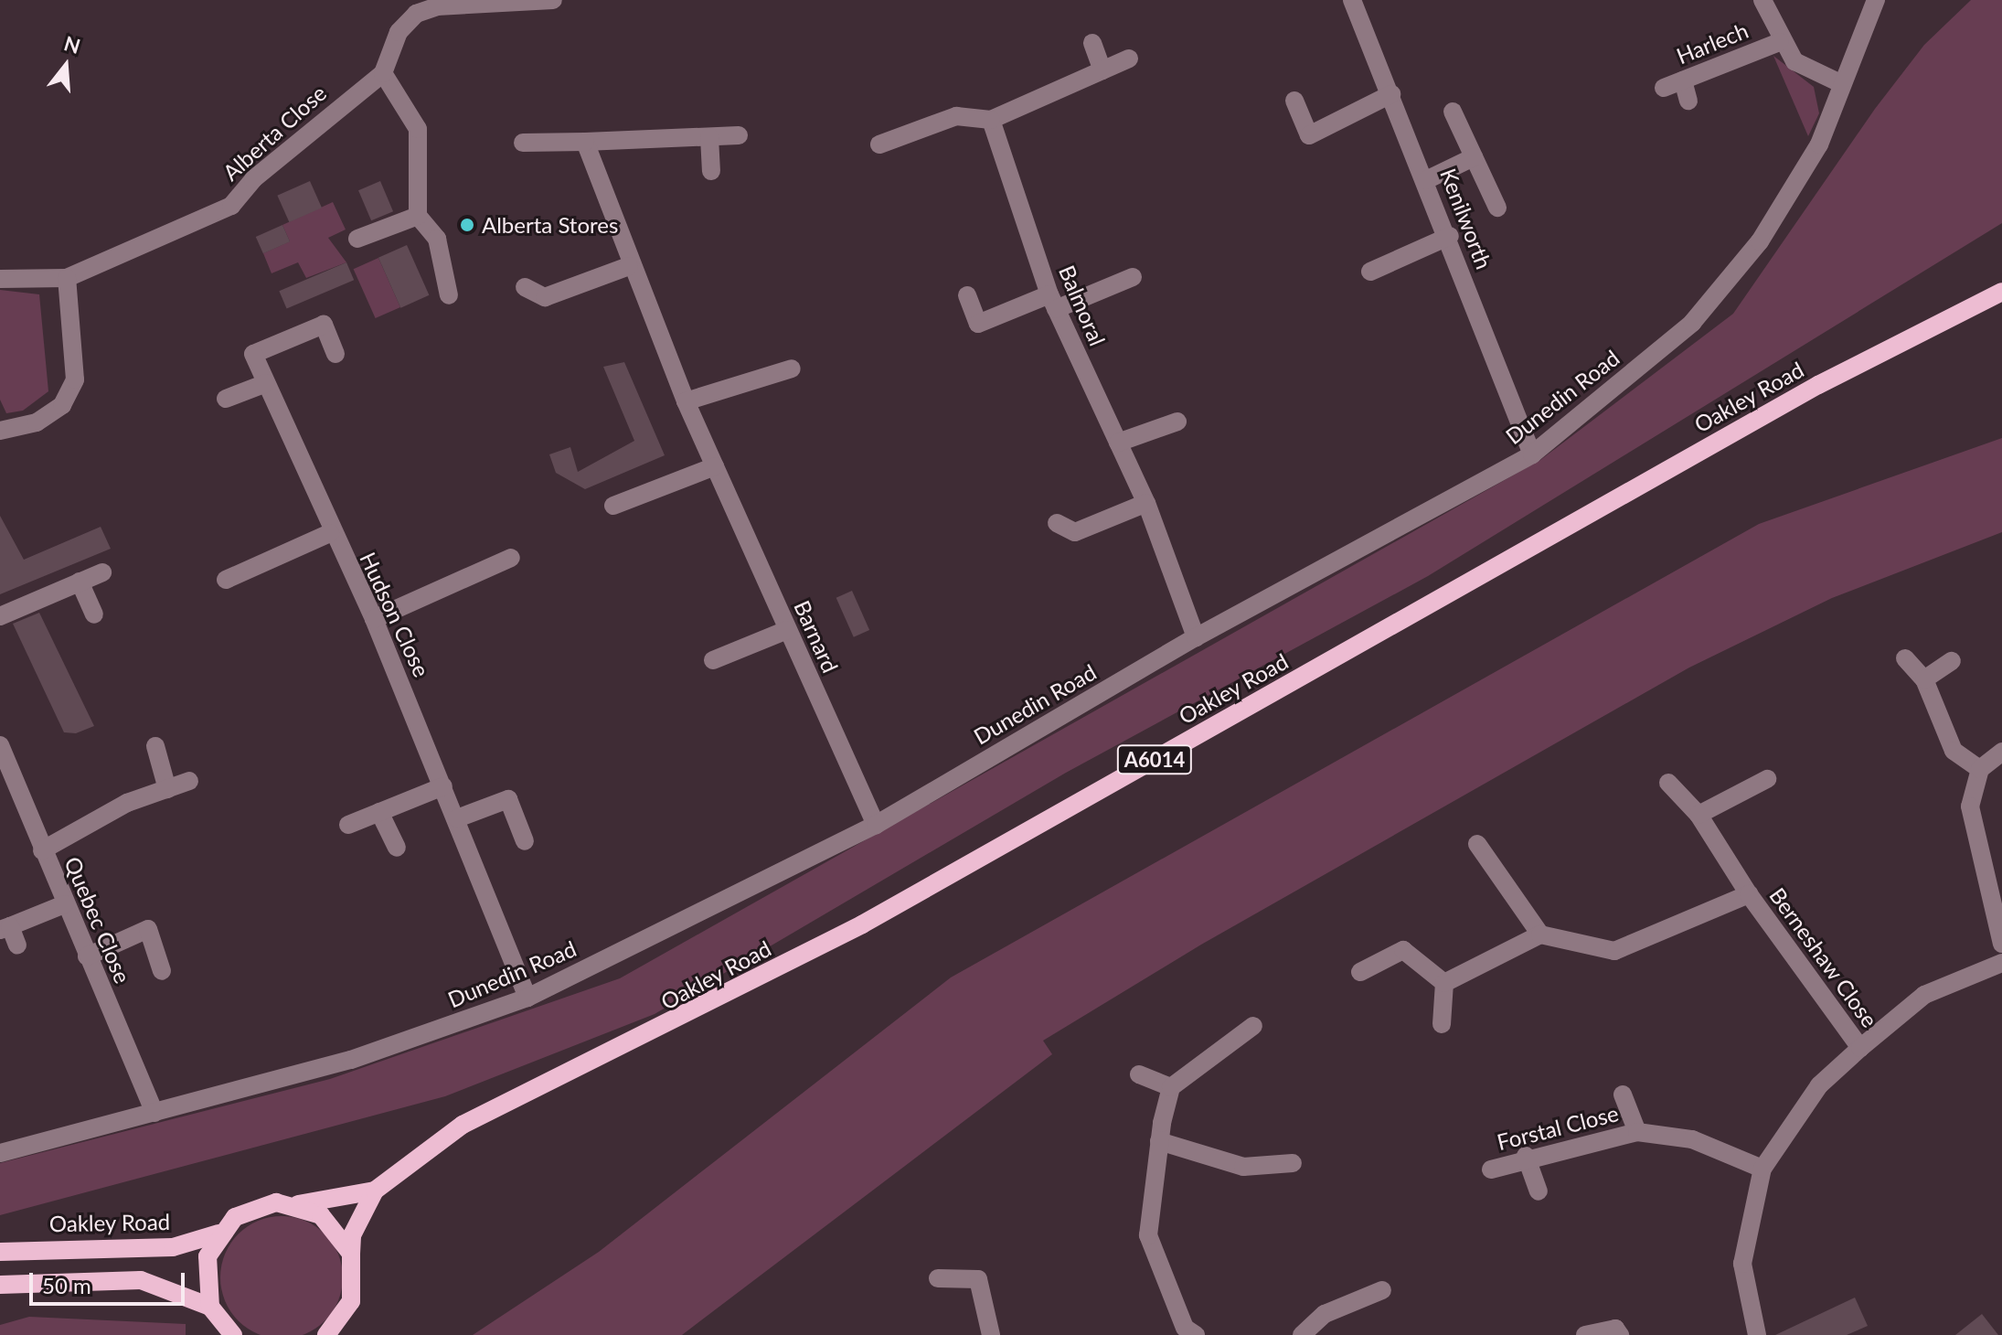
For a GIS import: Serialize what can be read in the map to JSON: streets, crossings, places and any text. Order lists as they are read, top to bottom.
{
  "streets": {
    "main road": ["Oakley Road", "A6014"],
    "street": [
      "Harlech",
      "Alberta Close",
      "Kenilworth",
      "Balmoral",
      "Dunedin Road",
      "Hudson Close",
      "Barnard",
      "Quebec Close",
      "Berneshaw Close",
      "Forstal Close"
    ]
  },
  "crossings": [
    ["Harlech", "Dunedin Road"],
    ["Kenilworth", "Dunedin Road"],
    ["Balmoral", "Dunedin Road"],
    ["Dunedin Road", "Hudson Close"],
    ["Dunedin Road", "Barnard"],
    ["Dunedin Road", "Quebec Close"]
  ],
  "places": ["Alberta Stores"],
  "scale_bar": "50 m",
  "north": "top"
}
